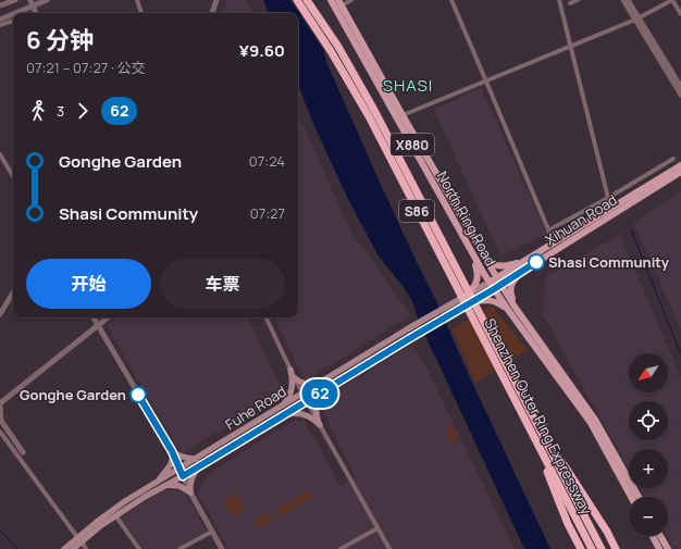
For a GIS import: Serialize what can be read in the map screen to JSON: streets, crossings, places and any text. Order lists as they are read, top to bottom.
{
  "streets": {
    "highway": ["S86", "Shenzhen Outer Ring Expressway"],
    "main road": [
      "X880",
      "North Ring Road",
      "Xihuan Road",
      "Fuhe Road"
    ]
  },
  "crossings": [
    ["North Ring Road", "Xihuan Road"],
    ["North Ring Road", "Fuhe Road"],
    ["Xihuan Road", "Fuhe Road"]
  ],
  "districts": ["SHASI"],
  "places": ["Shasi Community", "Gonghe Garden"],
  "lines": ["bus line 62"],
  "north": "bottom left",
  "page": {
    "on_map": "62",
    "heading": ["6 分钟", "07:21 – 07:27 · 公交", "¥9.60"],
    "legs": ["3", "62"],
    "list": [
      {
        "name": "Gonghe Garden",
        "value": "07:24"
      },
      {
        "name": "Shasi Community",
        "value": "07:27"
      }
    ],
    "buttons": ["开始", "车票"],
    "map_buttons": ["+", "−"]
  }
}
